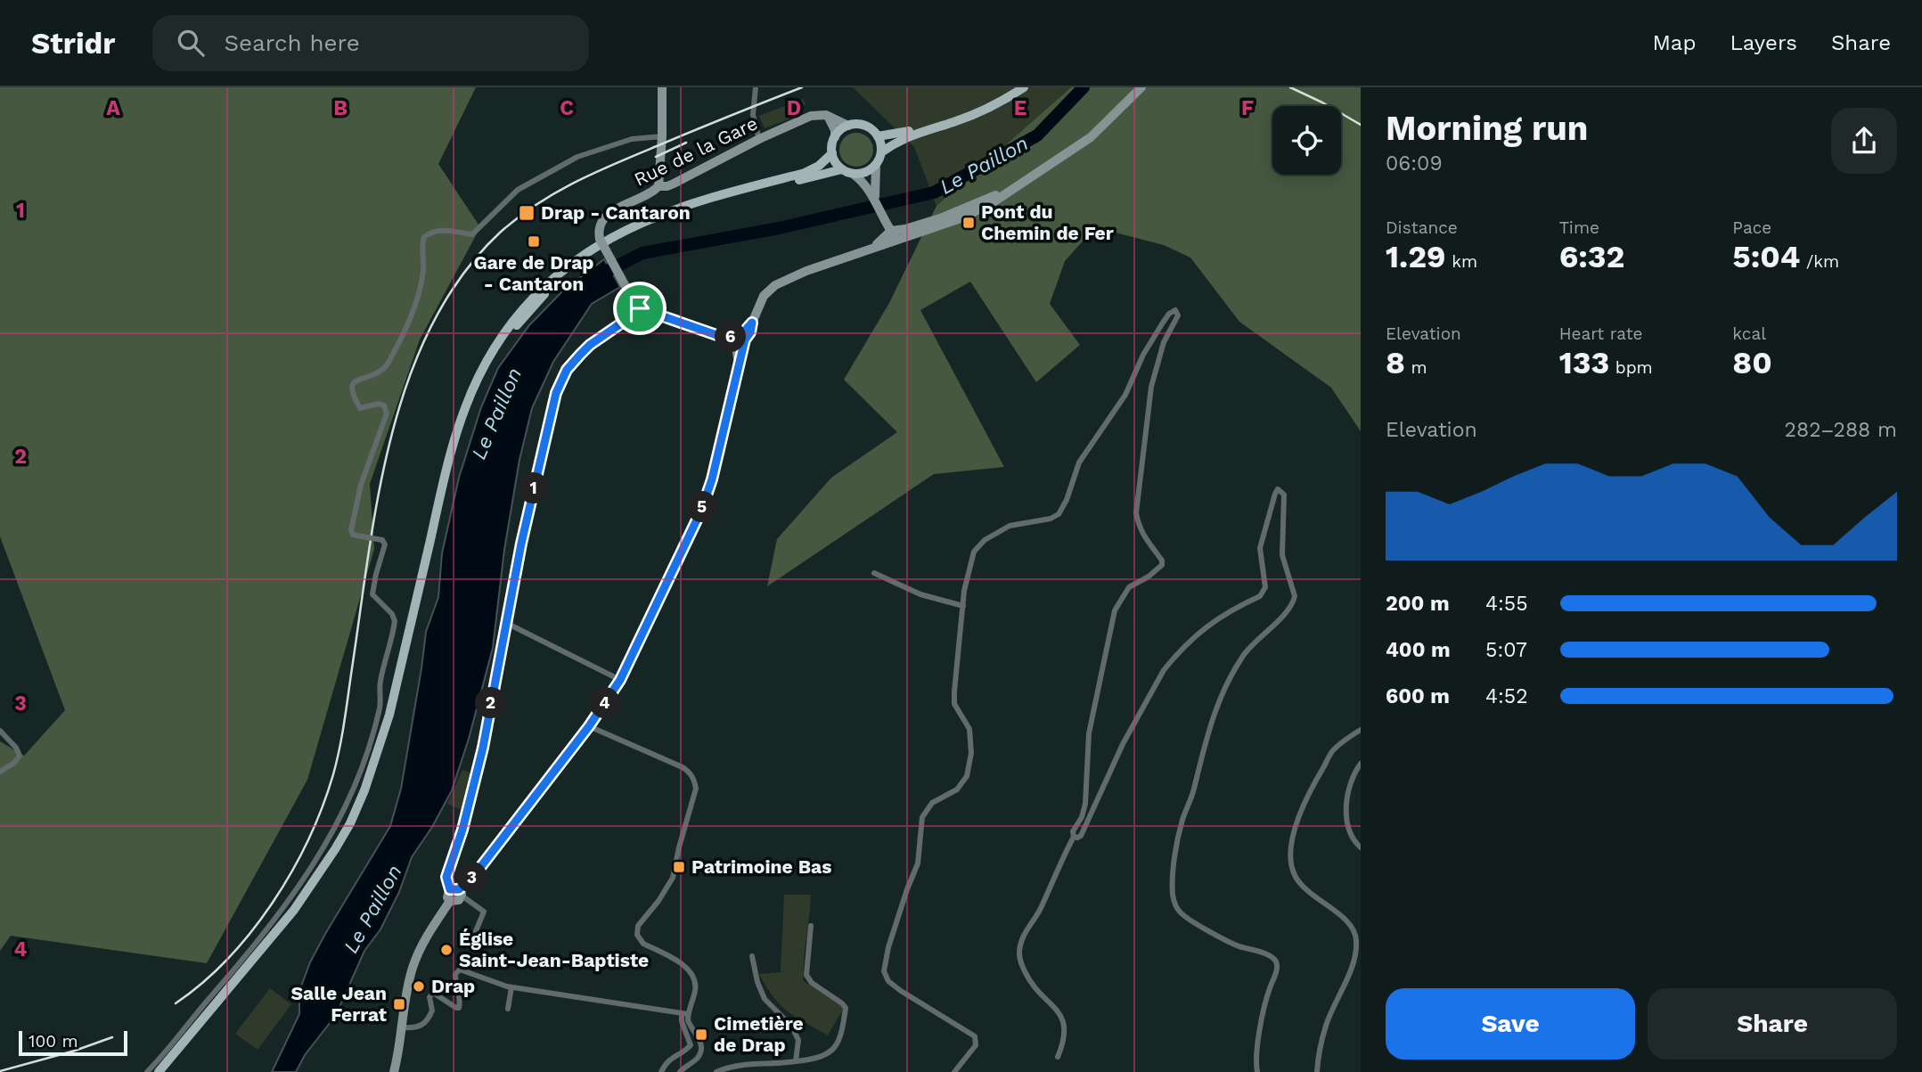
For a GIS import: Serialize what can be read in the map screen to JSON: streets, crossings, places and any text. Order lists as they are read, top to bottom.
{
  "streets": {
    "street": ["Rue de la Gare"]
  },
  "water": ["Le Paillon"],
  "places": {
    "transit": [
      "Drap - Cantaron",
      "Pont du Chemin de Fer",
      "Gare de Drap - Cantaron",
      "Patrimoine Bas",
      "Salle Jean Ferrat",
      "Cimetière de Drap"
    ],
    "other": ["Église Saint-Jean-Baptiste", "Drap"]
  },
  "scale_bar": "100 m",
  "page": {
    "header": "Stridr",
    "search": "Search here",
    "nav": ["Map", "Layers", "Share"],
    "heading": ["Morning run", "06:09"],
    "stats": [
      ["Distance", "1.29 km"],
      ["Time", "6:32"],
      ["Pace", "5:04 /km"],
      ["Elevation", "8 m"],
      ["Heart rate", "133 bpm"],
      ["kcal", "80"]
    ],
    "pins": [
      "6",
      "1",
      "5",
      "2",
      "4",
      "3"
    ],
    "chart": ["Elevation", "282–288 m"],
    "list": [
      {
        "name": "200 m",
        "note": "4:55"
      },
      {
        "name": "400 m",
        "note": "5:07"
      },
      {
        "name": "600 m",
        "note": "4:52"
      }
    ],
    "buttons": ["Save", "Share"],
    "scale": "100 m"
  },
  "grid": {
    "columns": [
      "A",
      "B",
      "C",
      "D",
      "E",
      "F"
    ],
    "rows": [
      "1",
      "2",
      "3",
      "4"
    ]
  }
}
